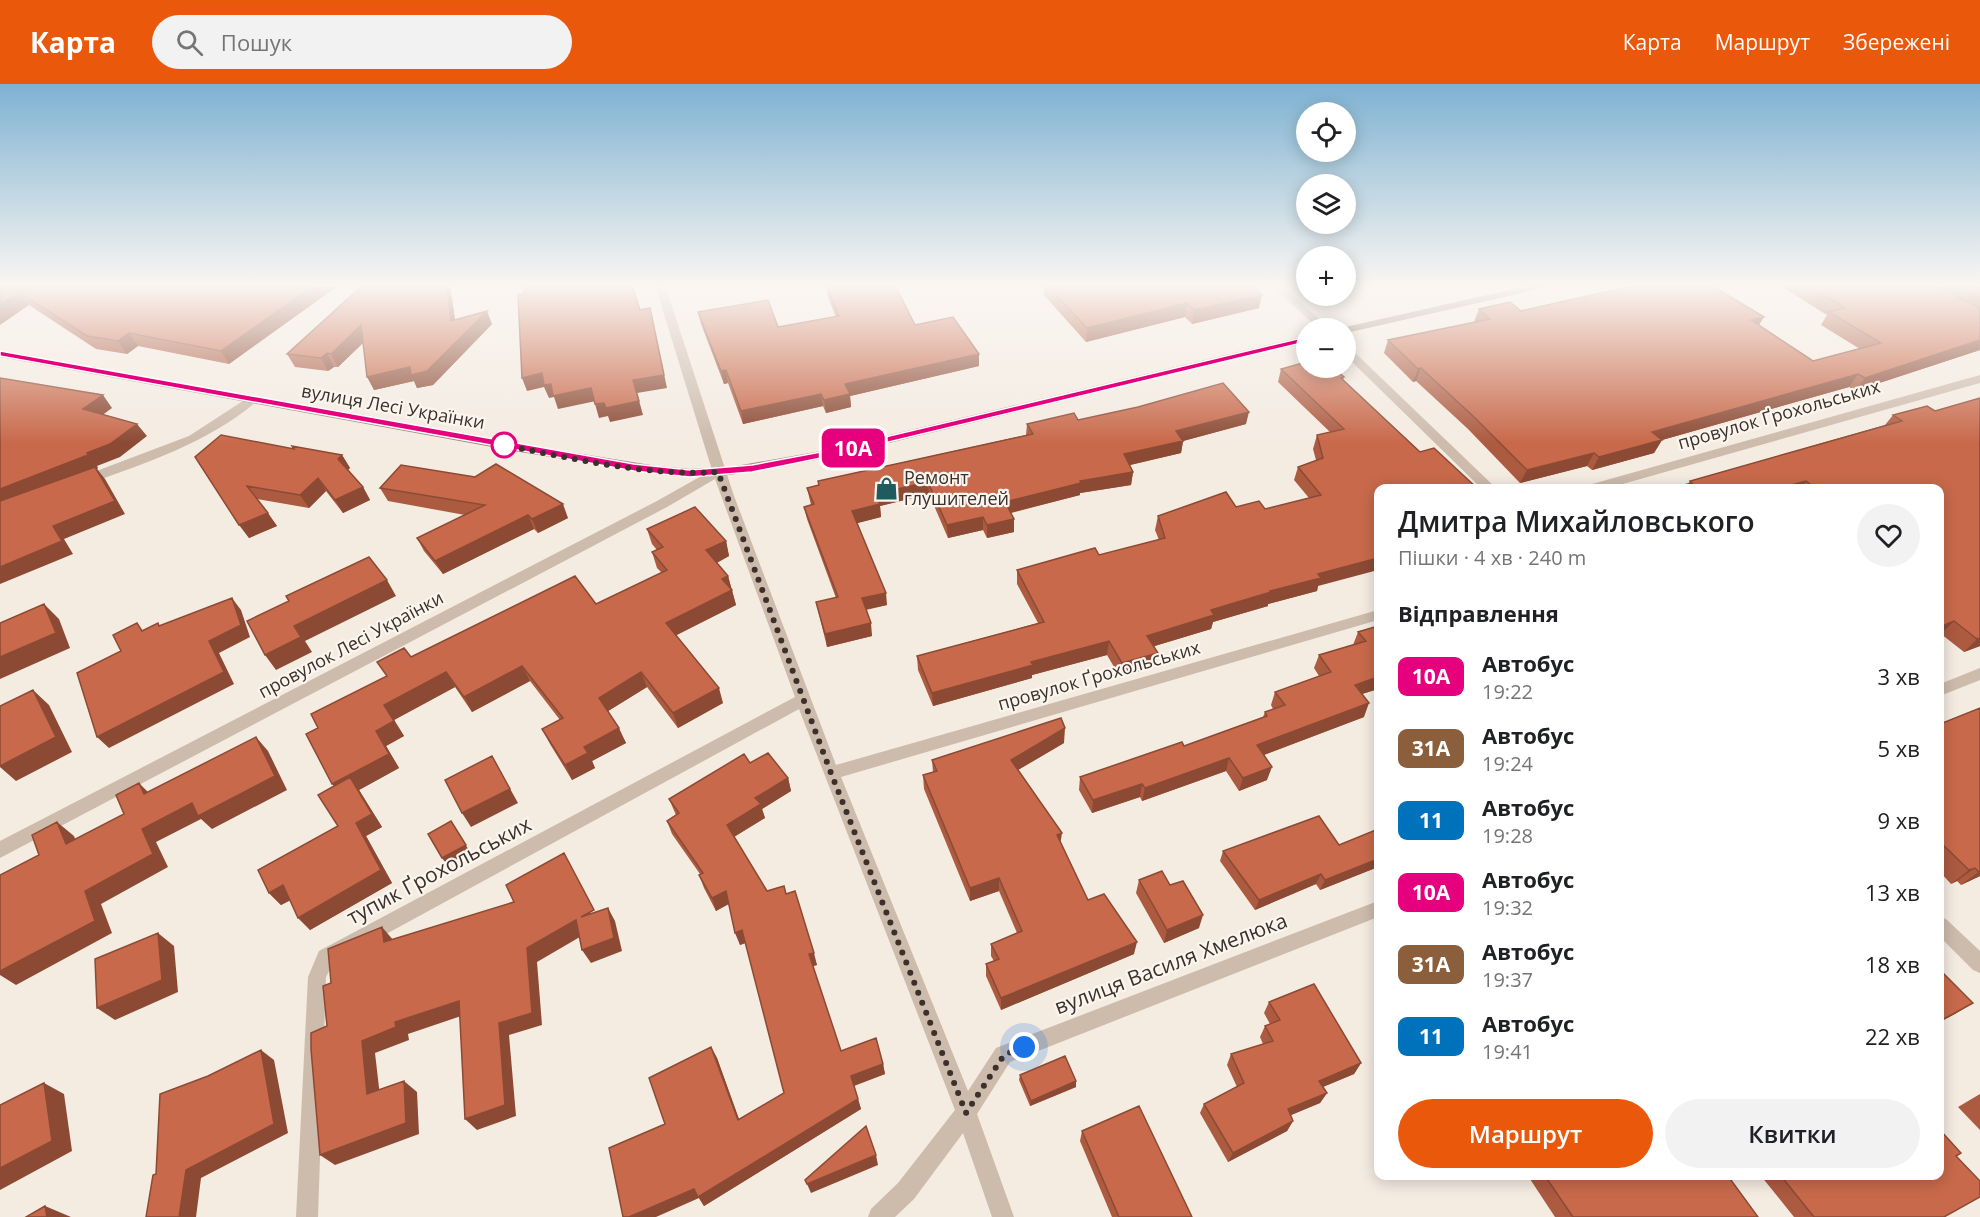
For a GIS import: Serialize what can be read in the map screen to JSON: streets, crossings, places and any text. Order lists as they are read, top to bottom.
{
  "streets": {
    "main road": ["вулиця Лесі Українки"],
    "street": [
      "провулок Ґрохольських",
      "провулок Лесі Українки",
      "тупик Ґрохольських",
      "вулиця Василя Хмелюка"
    ]
  },
  "crossings": [
    ["вулиця Лесі Українки", "провулок Лесі Українки"]
  ],
  "places": {
    "shop": ["Ремонт глушителей"]
  },
  "lines": ["bus line 10А"],
  "page": {
    "header": "Карта",
    "search": "Пошук",
    "nav": ["Карта", "Маршрут", "Збережені"],
    "on_map": "10А",
    "map_buttons": ["+", "−"],
    "heading": [
      ["Дмитра Михайловського", "Пішки · 4 хв · 240 m"],
      "Відправлення"
    ],
    "list": [
      {
        "mark": "10А",
        "name": "Автобус",
        "note": "19:22",
        "value": "3 хв"
      },
      {
        "mark": "31А",
        "name": "Автобус",
        "note": "19:24",
        "value": "5 хв"
      },
      {
        "mark": "11",
        "name": "Автобус",
        "note": "19:28",
        "value": "9 хв"
      },
      {
        "mark": "10А",
        "name": "Автобус",
        "note": "19:32",
        "value": "13 хв"
      },
      {
        "mark": "31А",
        "name": "Автобус",
        "note": "19:37",
        "value": "18 хв"
      },
      {
        "mark": "11",
        "name": "Автобус",
        "note": "19:41",
        "value": "22 хв"
      }
    ],
    "buttons": ["Маршрут", "Квитки"]
  }
}
